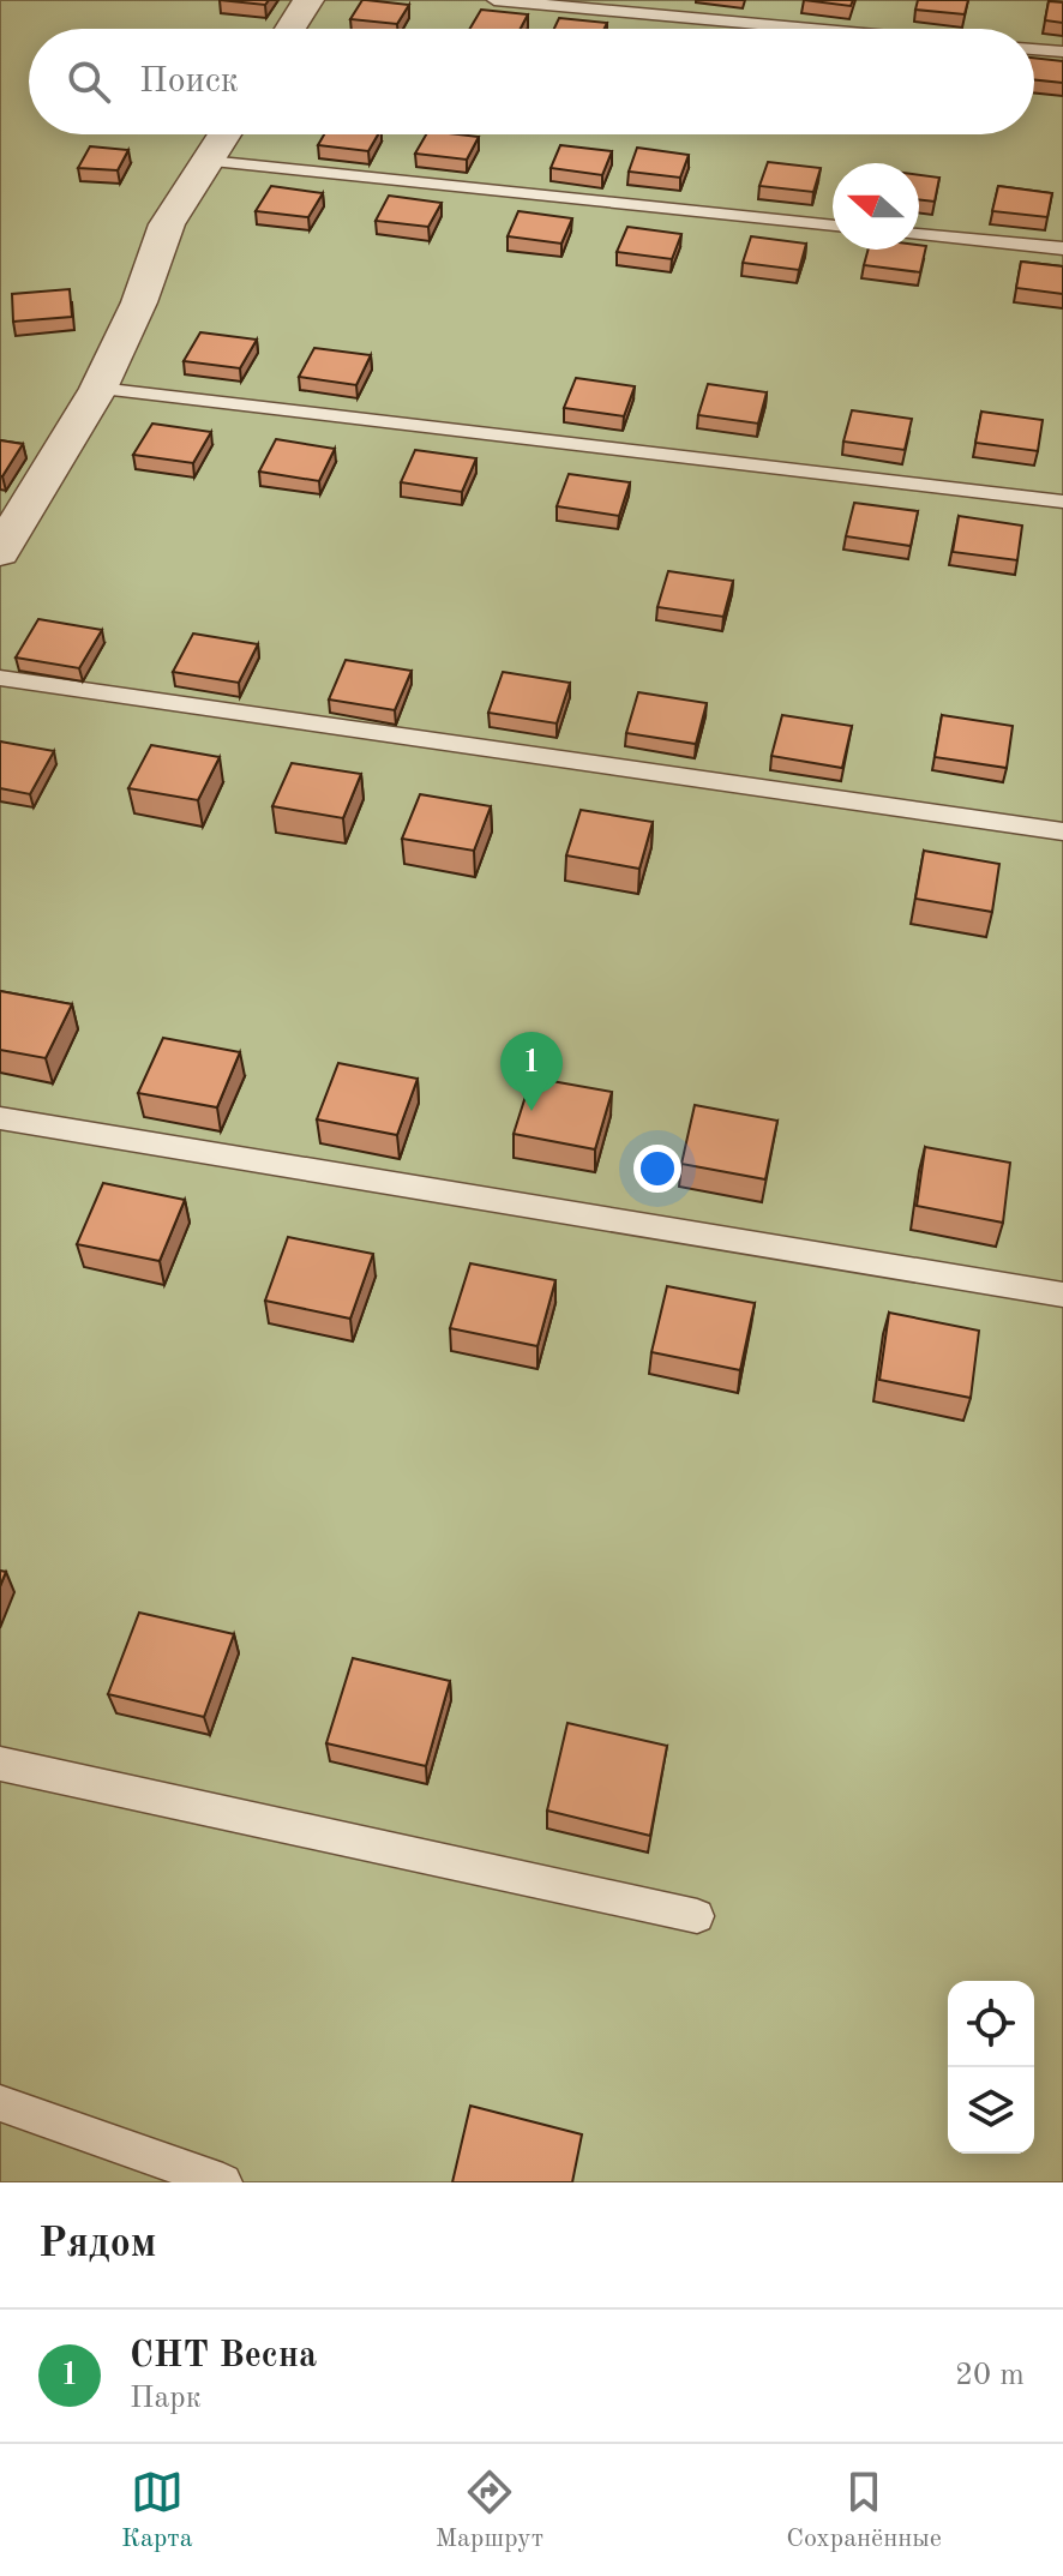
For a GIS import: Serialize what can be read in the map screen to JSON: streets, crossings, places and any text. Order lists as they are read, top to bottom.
{
  "north": "left",
  "page": {
    "search": "Поиск",
    "pins": "1",
    "heading": "Рядом",
    "list": [
      {
        "mark": "1",
        "name": "СНТ Весна",
        "note": "Парк",
        "value": "20 m"
      }
    ],
    "nav": ["Карта", "Маршрут", "Сохранённые"]
  }
}
